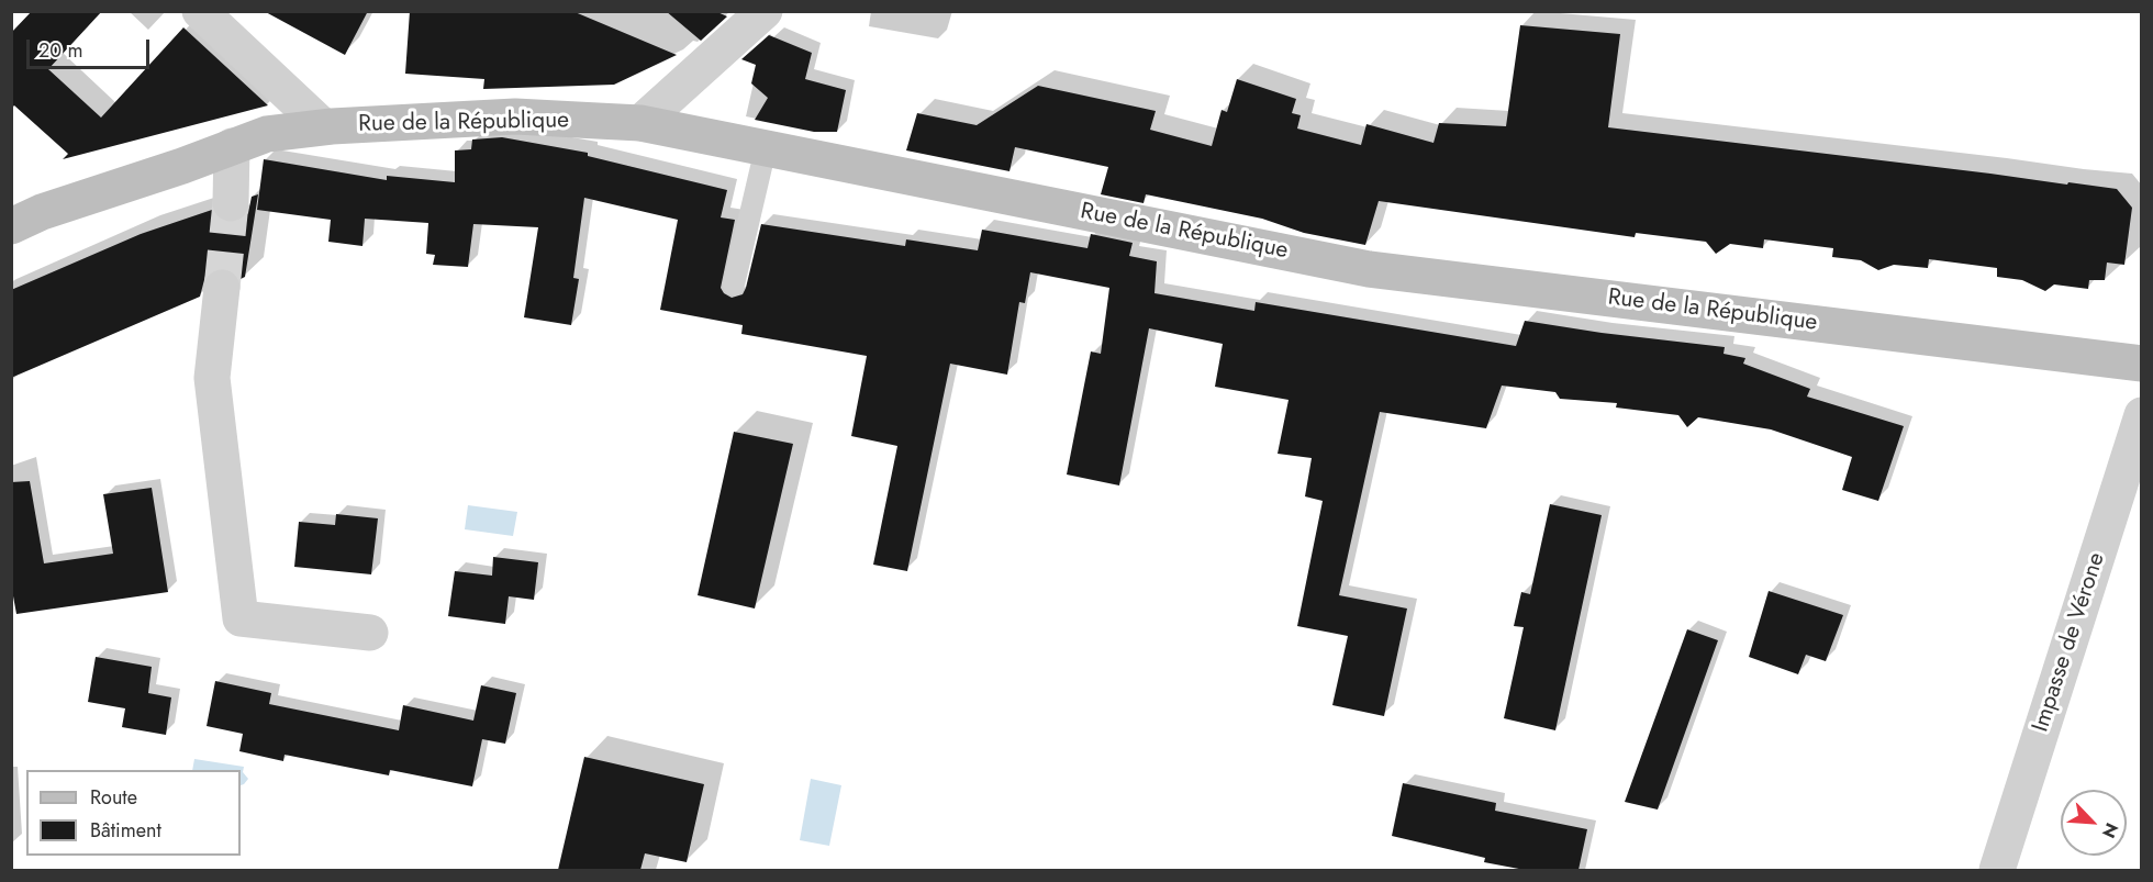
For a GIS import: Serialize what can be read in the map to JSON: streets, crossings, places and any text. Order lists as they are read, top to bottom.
{
  "streets": {
    "street": ["Rue de la République", "Impasse de Vérone"]
  },
  "legend": ["Route", "Bâtiment"],
  "scale_bar": "20 m",
  "north": "bottom right"
}
